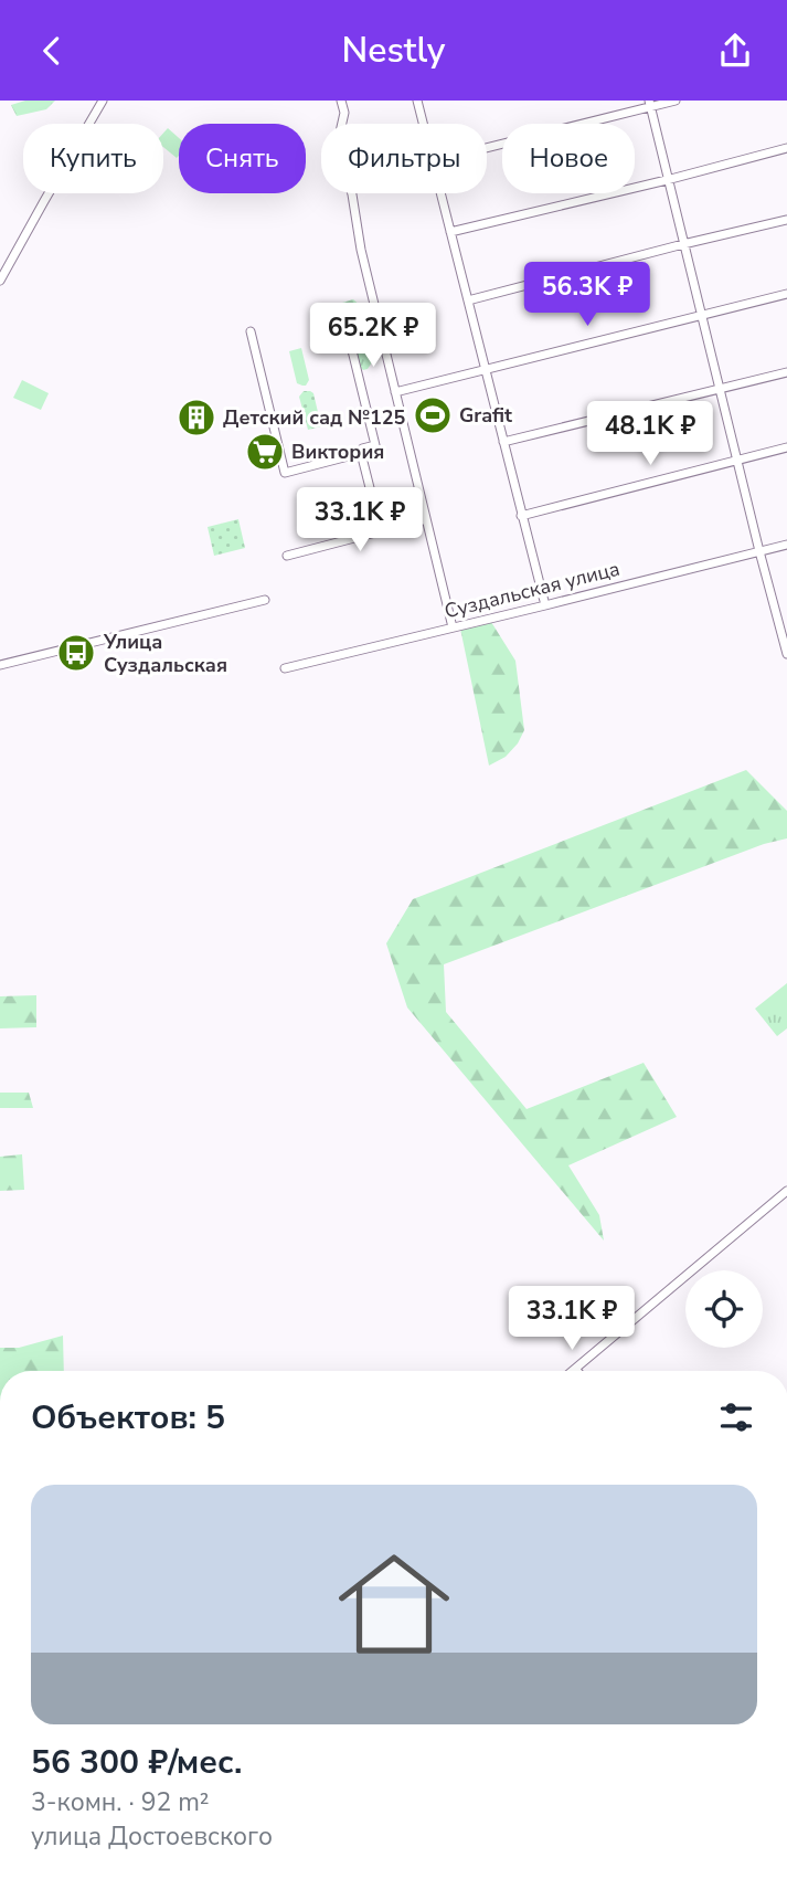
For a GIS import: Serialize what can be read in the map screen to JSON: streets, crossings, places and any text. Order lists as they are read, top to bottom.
{
  "streets": {
    "street": ["Суздальская улица"]
  },
  "places": {
    "sports": ["Grafit"],
    "building": ["Детский сад №125"],
    "supermarket": ["Виктория"],
    "bus stop": ["Улица Суздальская"]
  },
  "page": {
    "header": "Nestly",
    "chip": [
      "Купить",
      "Снять",
      "Фильтры",
      "Новое"
    ],
    "price": [
      "56.3K ₽",
      "65.2K ₽",
      "48.1K ₽",
      "33.1K ₽",
      "33.1K ₽"
    ],
    "heading": "Объектов: 5",
    "list": [
      {
        "name": "56 300 ₽/мес.",
        "note": "3-комн. · 92 m² · улица Достоевского"
      }
    ]
  }
}
